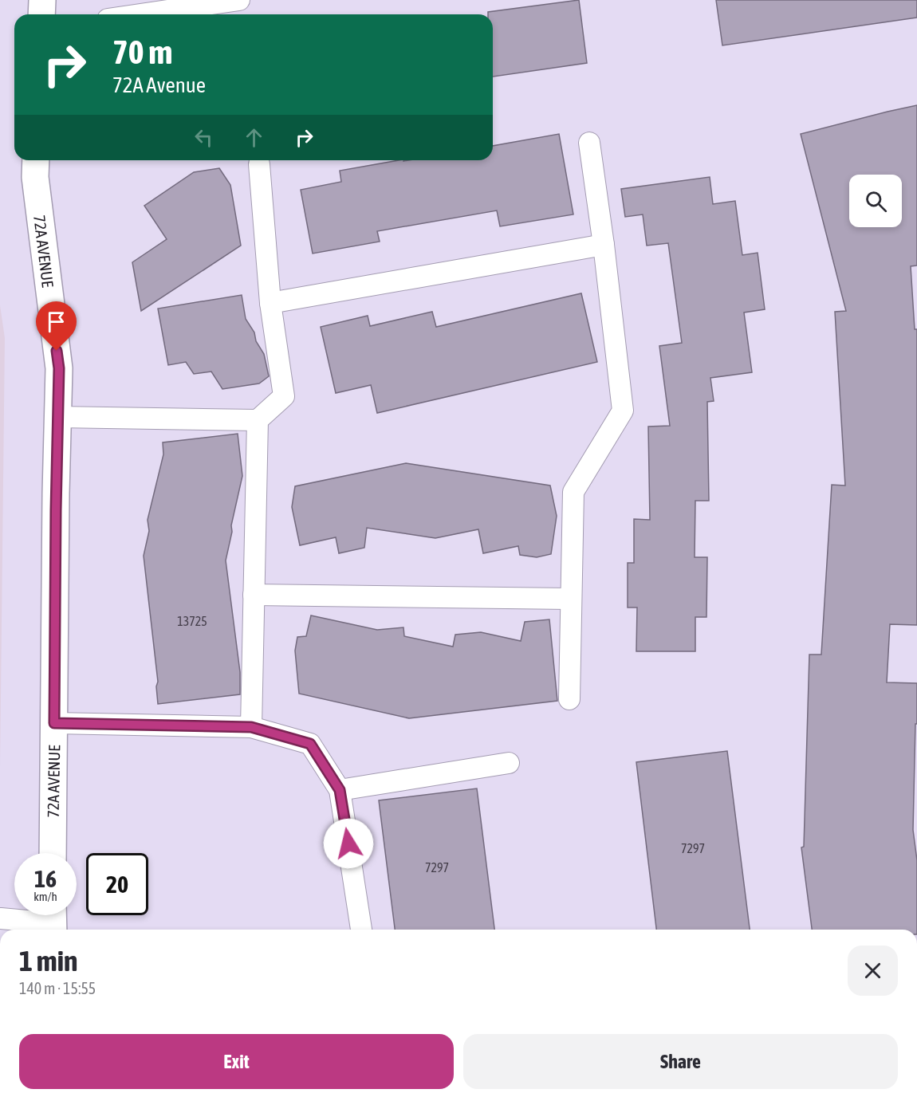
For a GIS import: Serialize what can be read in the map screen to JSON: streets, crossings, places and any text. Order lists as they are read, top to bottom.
{
  "streets": {
    "street": ["72A AVENUE"]
  },
  "house_numbers": ["13725", "7297", "7297"],
  "page": {
    "turn": ["70 m", "72A Avenue"],
    "speed": "16 km/h",
    "limit": "20",
    "heading": ["1 min", "140 m · 15:55"],
    "buttons": ["Exit", "Share"]
  }
}
